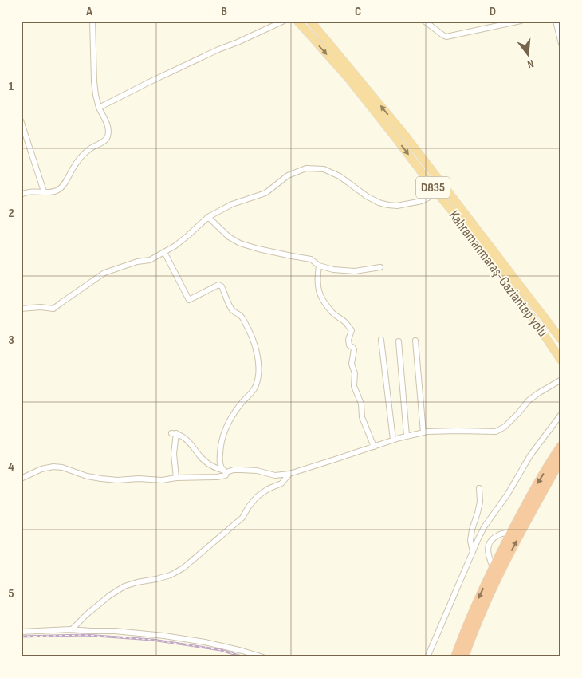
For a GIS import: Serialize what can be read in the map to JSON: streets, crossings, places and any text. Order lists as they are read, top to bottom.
{
  "streets": {
    "highway": ["D835", "Kahramanmaraş-Gaziantep yolu"]
  },
  "north": "bottom",
  "grid": {
    "columns": [
      "A",
      "B",
      "C",
      "D"
    ],
    "rows": [
      "1",
      "2",
      "3",
      "4",
      "5"
    ]
  }
}
